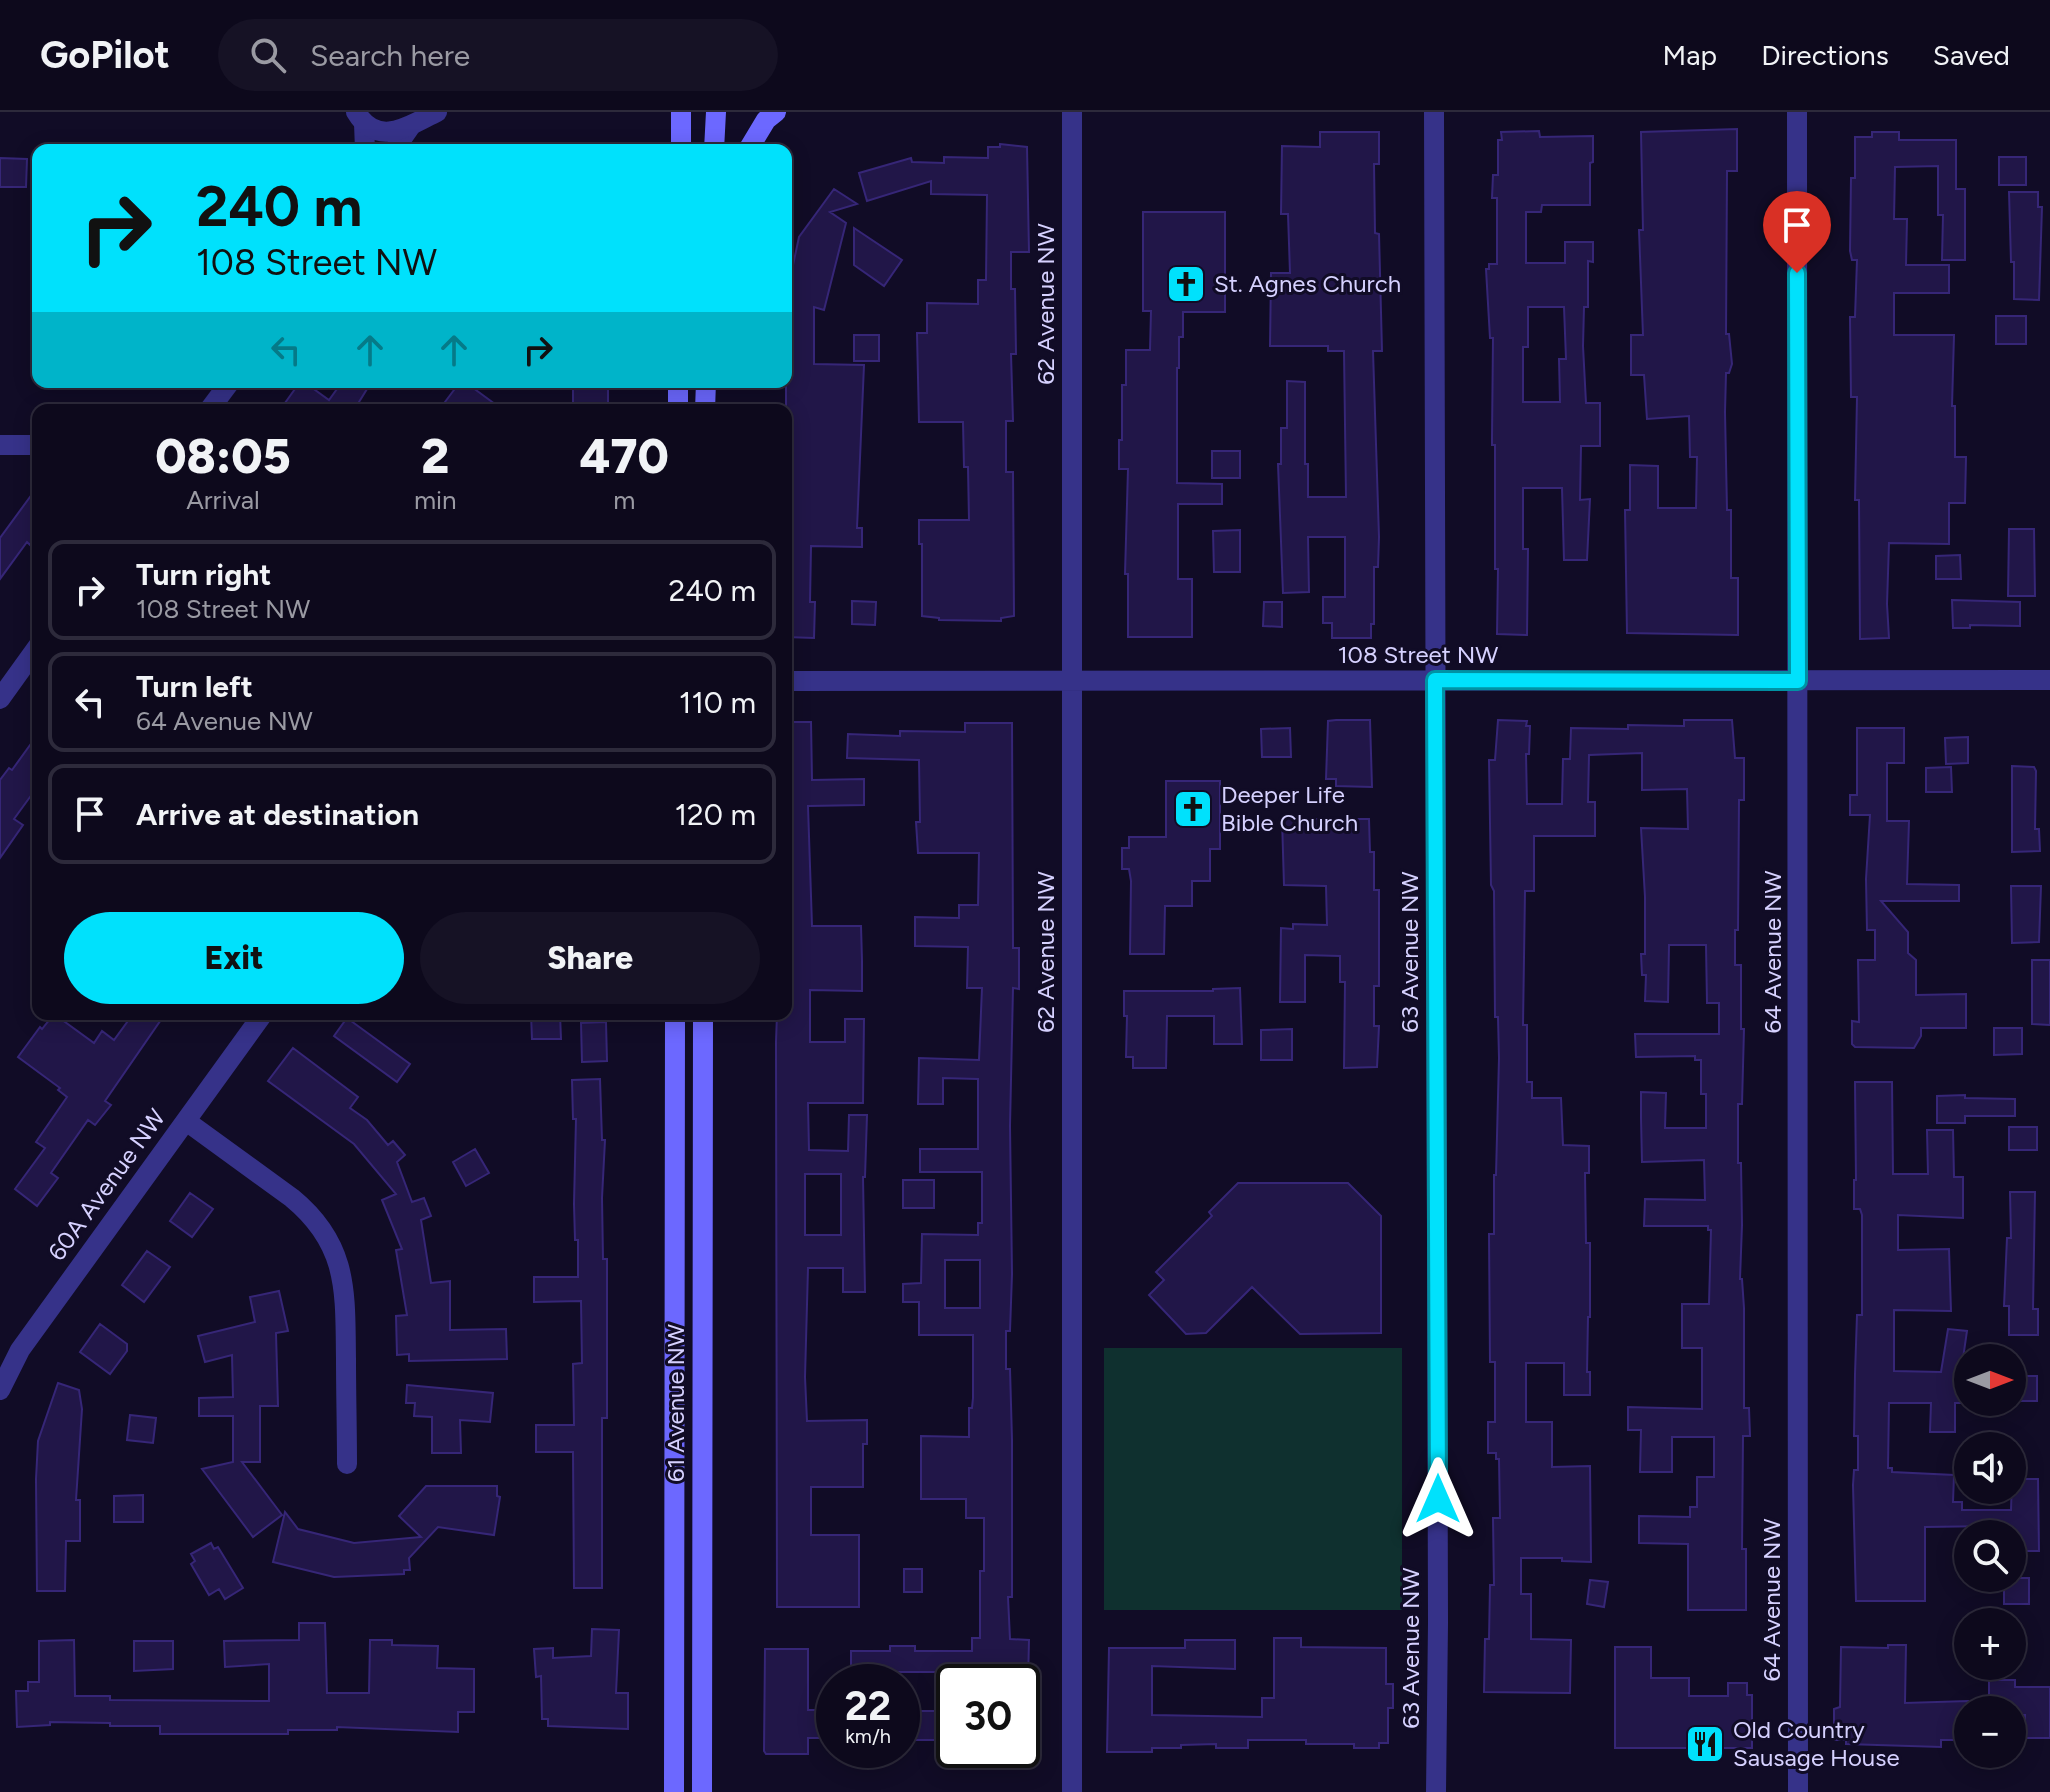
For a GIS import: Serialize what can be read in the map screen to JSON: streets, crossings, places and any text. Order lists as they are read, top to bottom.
{
  "streets": {
    "main road": ["61 Avenue NW"],
    "street": [
      "62 Avenue NW",
      "108 Street NW",
      "63 Avenue NW",
      "64 Avenue NW",
      "60A Avenue NW"
    ]
  },
  "crossings": [
    ["62 Avenue NW", "108 Street NW"],
    ["108 Street NW", "63 Avenue NW"],
    ["108 Street NW", "64 Avenue NW"]
  ],
  "places": {
    "church": ["St. Agnes Church", "Deeper Life Bible Church"],
    "restaurant": ["Old Country Sausage House"]
  },
  "north": "right",
  "page": {
    "header": "GoPilot",
    "search": "Search here",
    "nav": ["Map", "Directions", "Saved"],
    "turn": ["240 m", "108 Street NW"],
    "eta": [
      "08:05",
      "Arrival",
      "2",
      "min",
      "470",
      "m"
    ],
    "list": [
      {
        "name": "Turn right",
        "note": "108 Street NW",
        "value": "240 m"
      },
      {
        "name": "Turn left",
        "note": "64 Avenue NW",
        "value": "110 m"
      },
      {
        "name": "Arrive at destination",
        "value": "120 m"
      }
    ],
    "buttons": ["Exit", "Share"],
    "map_buttons": ["+", "−"],
    "speed": "22 km/h",
    "limit": "30"
  }
}
